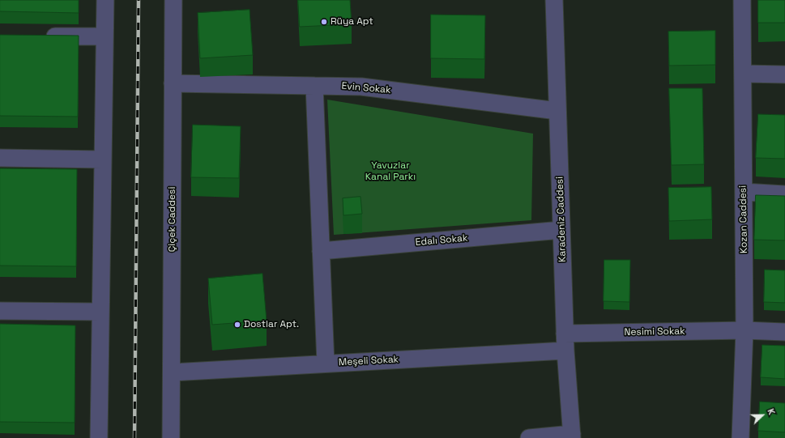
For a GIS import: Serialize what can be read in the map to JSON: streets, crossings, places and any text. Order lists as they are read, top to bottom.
{
  "streets": {
    "street": [
      "Evin Sokak",
      "Çiçek Caddesi",
      "Karadeniz Caddesi",
      "Kozan Caddesi",
      "Edalı Sokak",
      "Nesimi Sokak",
      "Meşeli Sokak"
    ]
  },
  "crossings": [
    ["Evin Sokak", "Çiçek Caddesi"],
    ["Evin Sokak", "Karadeniz Caddesi"],
    ["Çiçek Caddesi", "Meşeli Sokak"],
    ["Karadeniz Caddesi", "Edalı Sokak"],
    ["Karadeniz Caddesi", "Nesimi Sokak"],
    ["Karadeniz Caddesi", "Meşeli Sokak"],
    ["Kozan Caddesi", "Nesimi Sokak"]
  ],
  "parks": ["Yavuzlar Kanal Parkı"],
  "places": ["Rüya Apt", "Dostlar Apt."],
  "north": "right"
}
